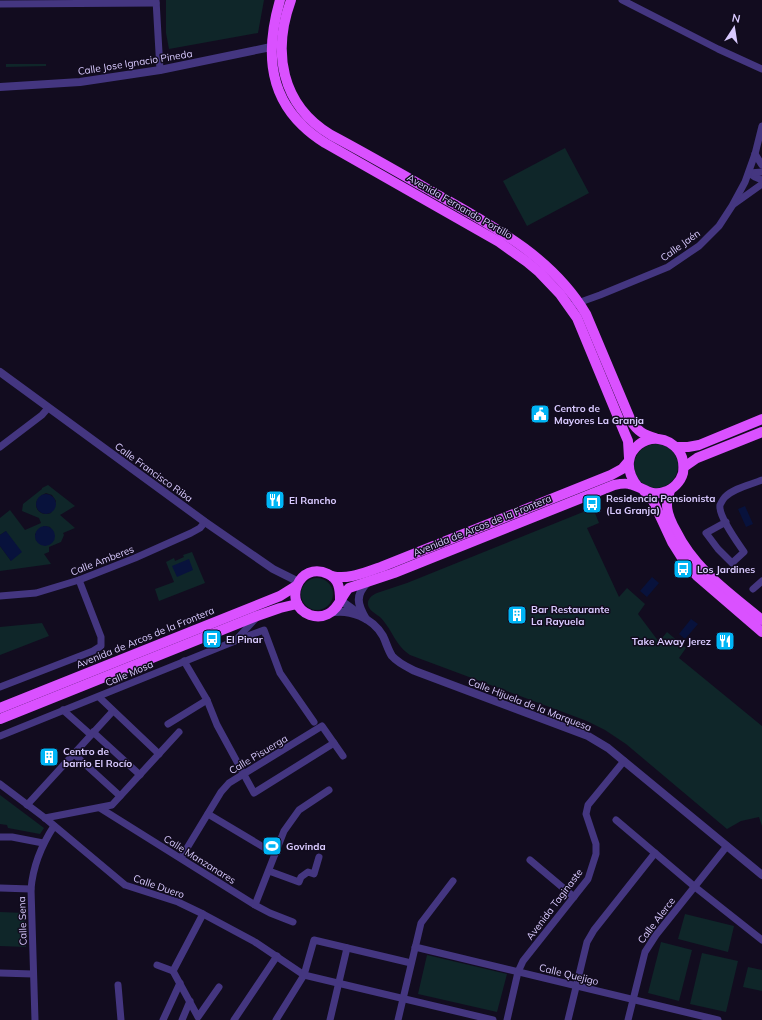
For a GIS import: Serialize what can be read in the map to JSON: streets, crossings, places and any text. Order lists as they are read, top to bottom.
{
  "streets": {
    "main road": ["Avenida Fernando Portillo", "Avenida de Arcos de la Frontera"],
    "street": [
      "Calle Jose Ignacio Pineda",
      "Calle Jaén",
      "Calle Francisco Riba",
      "Calle Amberes",
      "Calle Mosa",
      "Calle Hijuela de la Marquesa",
      "Calle Pisuerga",
      "Calle Manzanares",
      "Calle Duero",
      "Avenida Taginaste",
      "Calle Alerce",
      "Calle Sena",
      "Calle Quejigo"
    ]
  },
  "crossings": [
    ["Calle Jose Ignacio Pineda", "Avenida Fernando Portillo"],
    ["Avenida Fernando Portillo", "Calle Jaén"],
    ["Avenida Fernando Portillo", "Avenida de Arcos de la Frontera"],
    ["Calle Francisco Riba", "Avenida de Arcos de la Frontera"],
    ["Calle Francisco Riba", "Calle Amberes"],
    ["Calle Francisco Riba", "Calle Hijuela de la Marquesa"],
    ["Avenida de Arcos de la Frontera", "Calle Hijuela de la Marquesa"],
    ["Calle Hijuela de la Marquesa", "Avenida Taginaste"],
    ["Calle Hijuela de la Marquesa", "Calle Alerce"],
    ["Calle Pisuerga", "Calle Manzanares"],
    ["Calle Duero", "Calle Sena"],
    ["Avenida Taginaste", "Calle Quejigo"],
    ["Calle Alerce", "Calle Quejigo"]
  ],
  "places": {
    "public building": ["Centro de Mayores La Granja"],
    "restaurant": ["El Rancho", "Take Away Jerez"],
    "bus stop": ["Residencia Pensionista (La Granja)", "Los Jardines", "El Pinar"],
    "building": ["Bar Restaurante La Rayuela", "Centro de barrio El Rocío"],
    "sports": ["Govinda"]
  },
  "north": "top"
}
